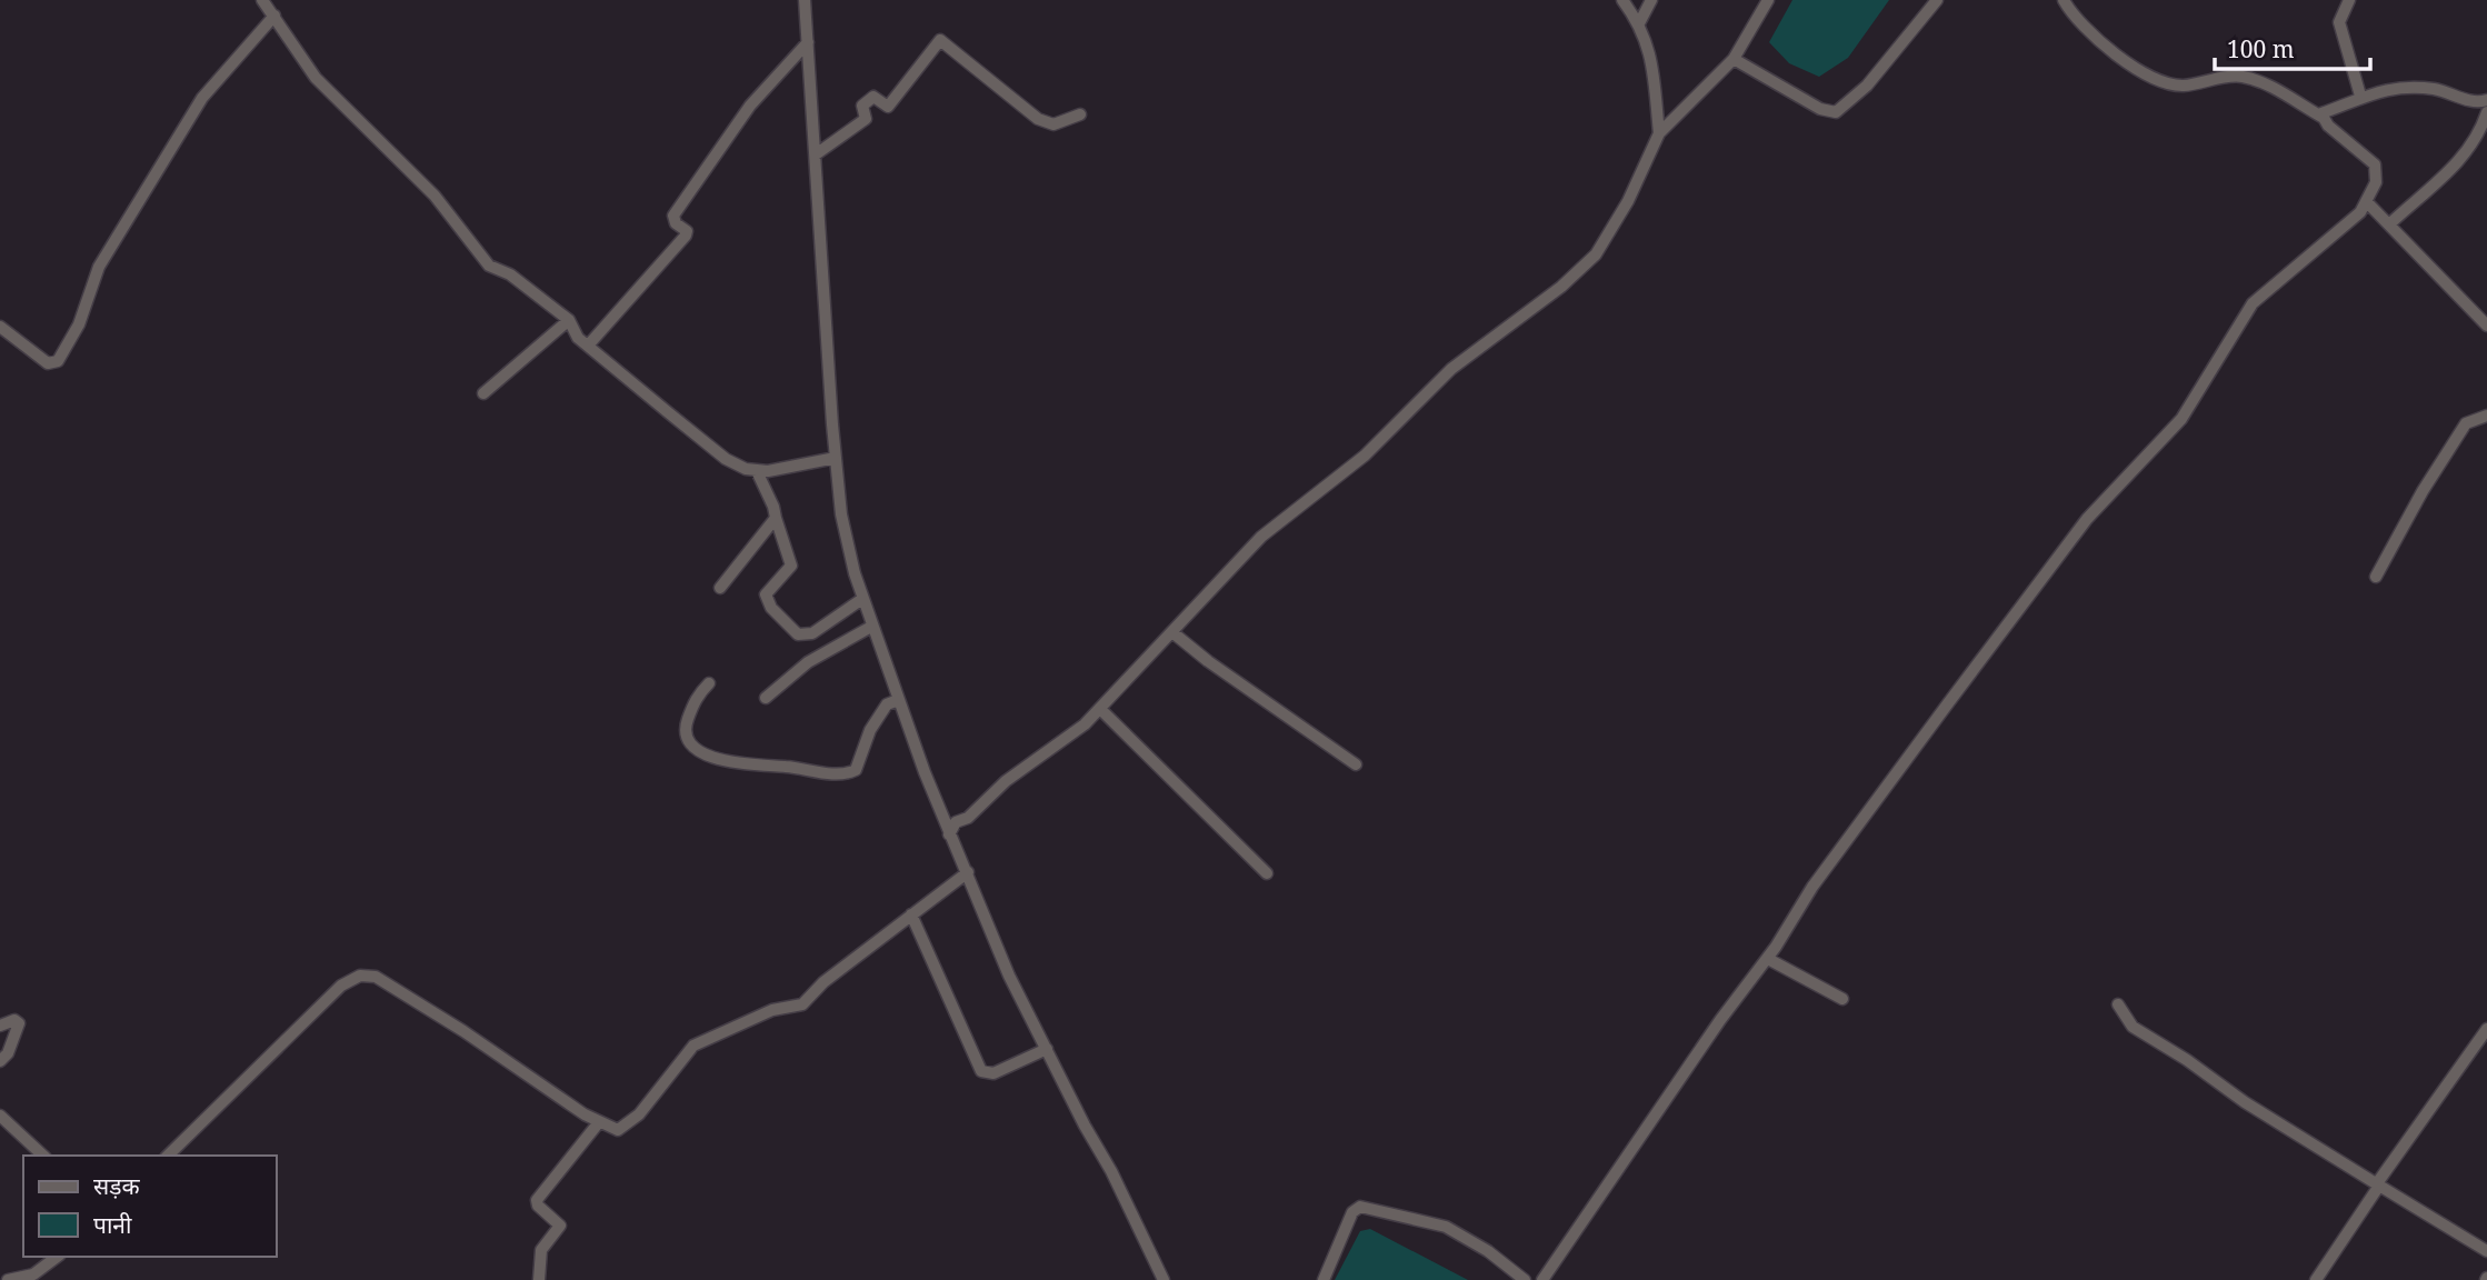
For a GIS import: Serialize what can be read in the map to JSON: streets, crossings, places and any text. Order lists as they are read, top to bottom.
{
  "legend": ["सड़क", "पानी"],
  "scale_bar": "100 m"
}
